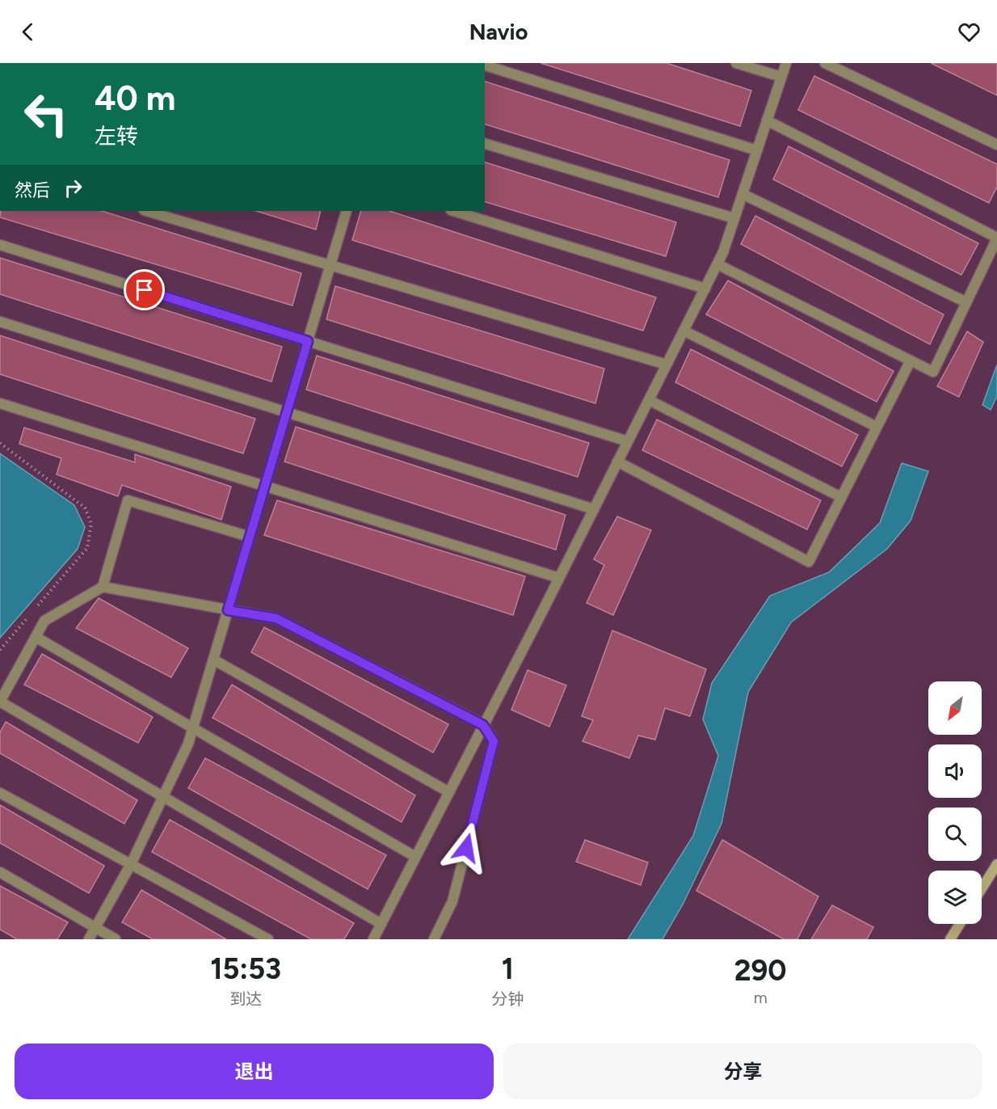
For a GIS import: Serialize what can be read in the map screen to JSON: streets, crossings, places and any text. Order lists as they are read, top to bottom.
{
  "north": "bottom left",
  "page": {
    "header": "Navio",
    "turn": ["40 m", "左转"],
    "then": "然后",
    "eta": [
      "15:53",
      "到达",
      "1",
      "分钟",
      "290",
      "m"
    ],
    "buttons": ["退出", "分享"]
  }
}
